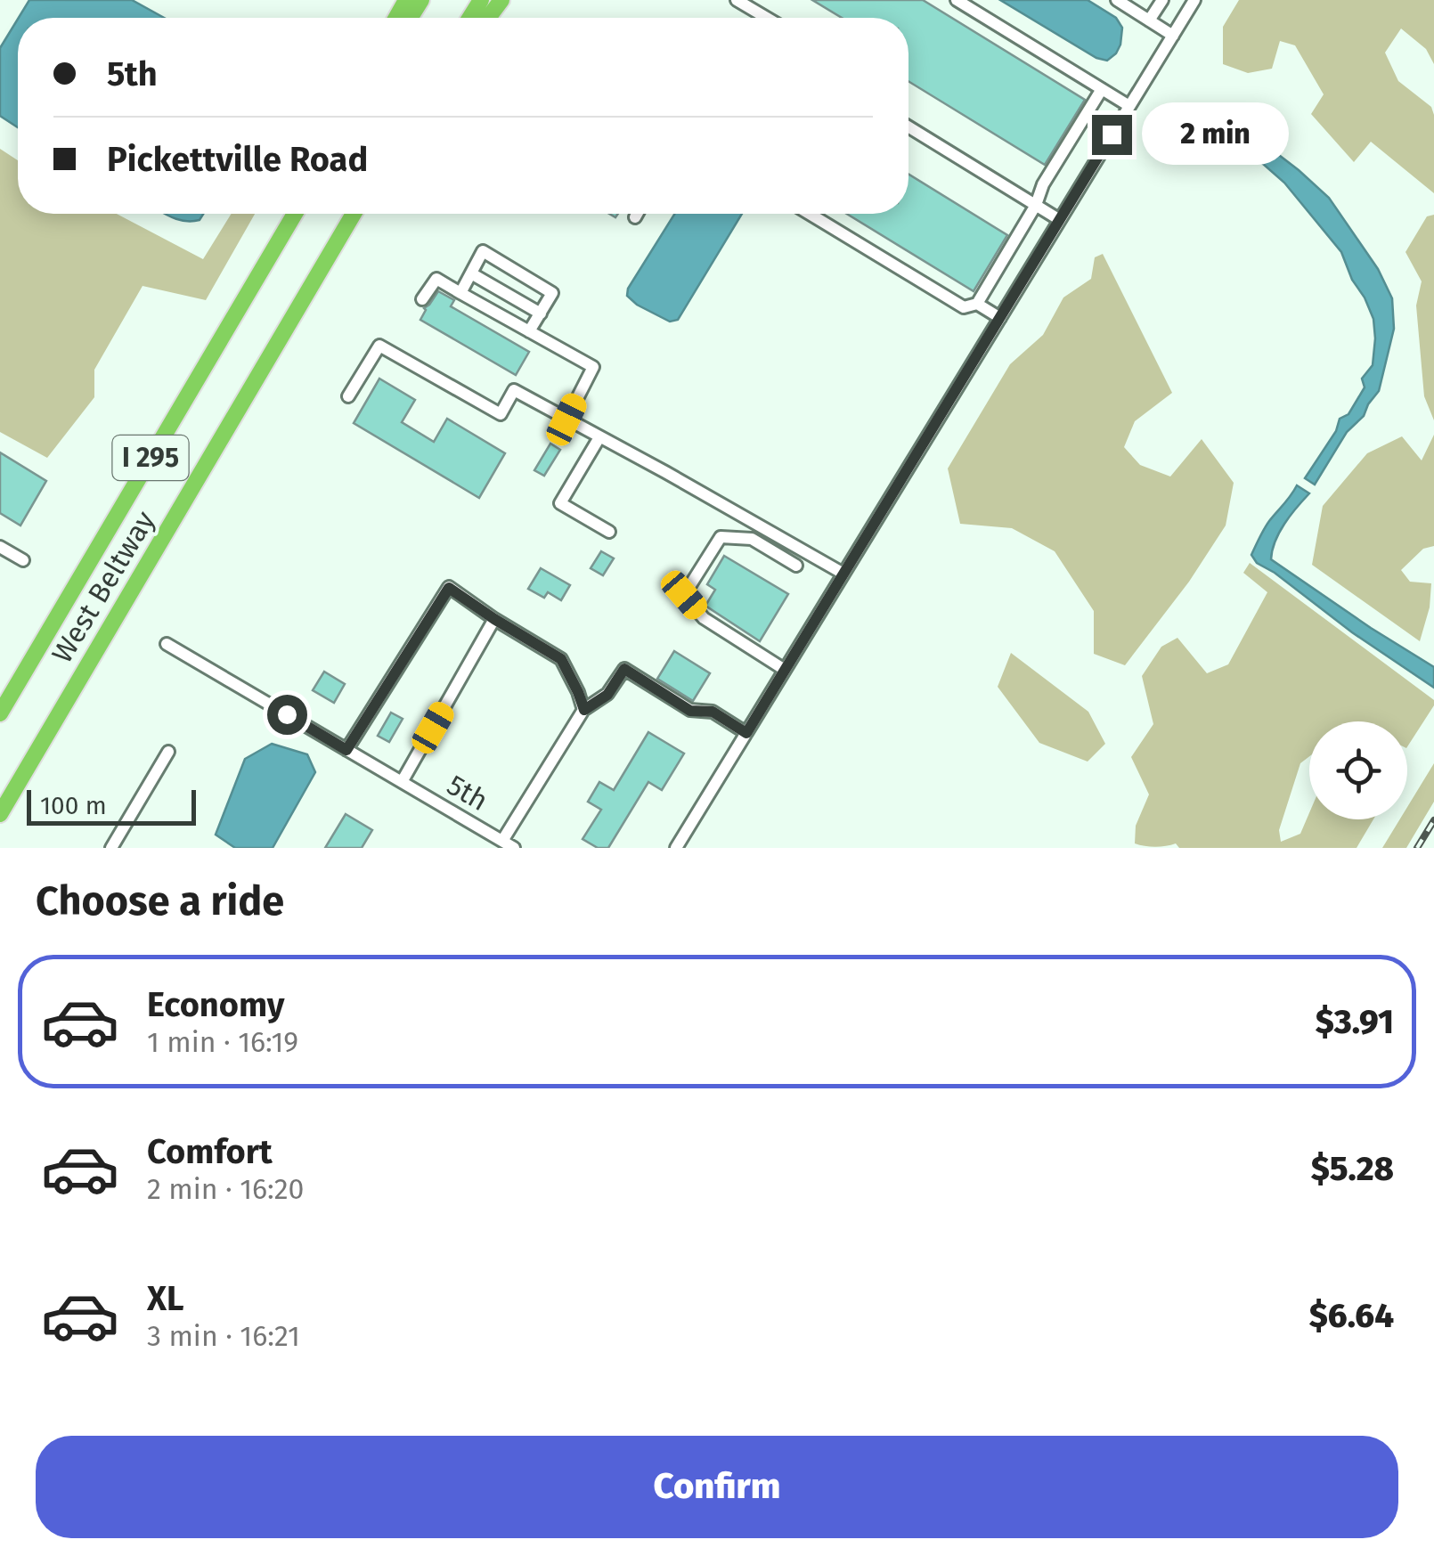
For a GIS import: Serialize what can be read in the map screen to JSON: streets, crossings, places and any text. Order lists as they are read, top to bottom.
{
  "streets": {
    "highway": ["I 295", "West Beltway"],
    "street": ["5th"]
  },
  "scale_bar": "100 m",
  "page": {
    "banner": ["5th", "Pickettville Road"],
    "bubble": "2 min",
    "scale": "100 m",
    "heading": "Choose a ride",
    "list": [
      {
        "name": "Economy",
        "note": "1 min · 16:19",
        "value": "$3.91"
      },
      {
        "name": "Comfort",
        "note": "2 min · 16:20",
        "value": "$5.28"
      },
      {
        "name": "XL",
        "note": "3 min · 16:21",
        "value": "$6.64"
      }
    ],
    "buttons": "Confirm"
  }
}
